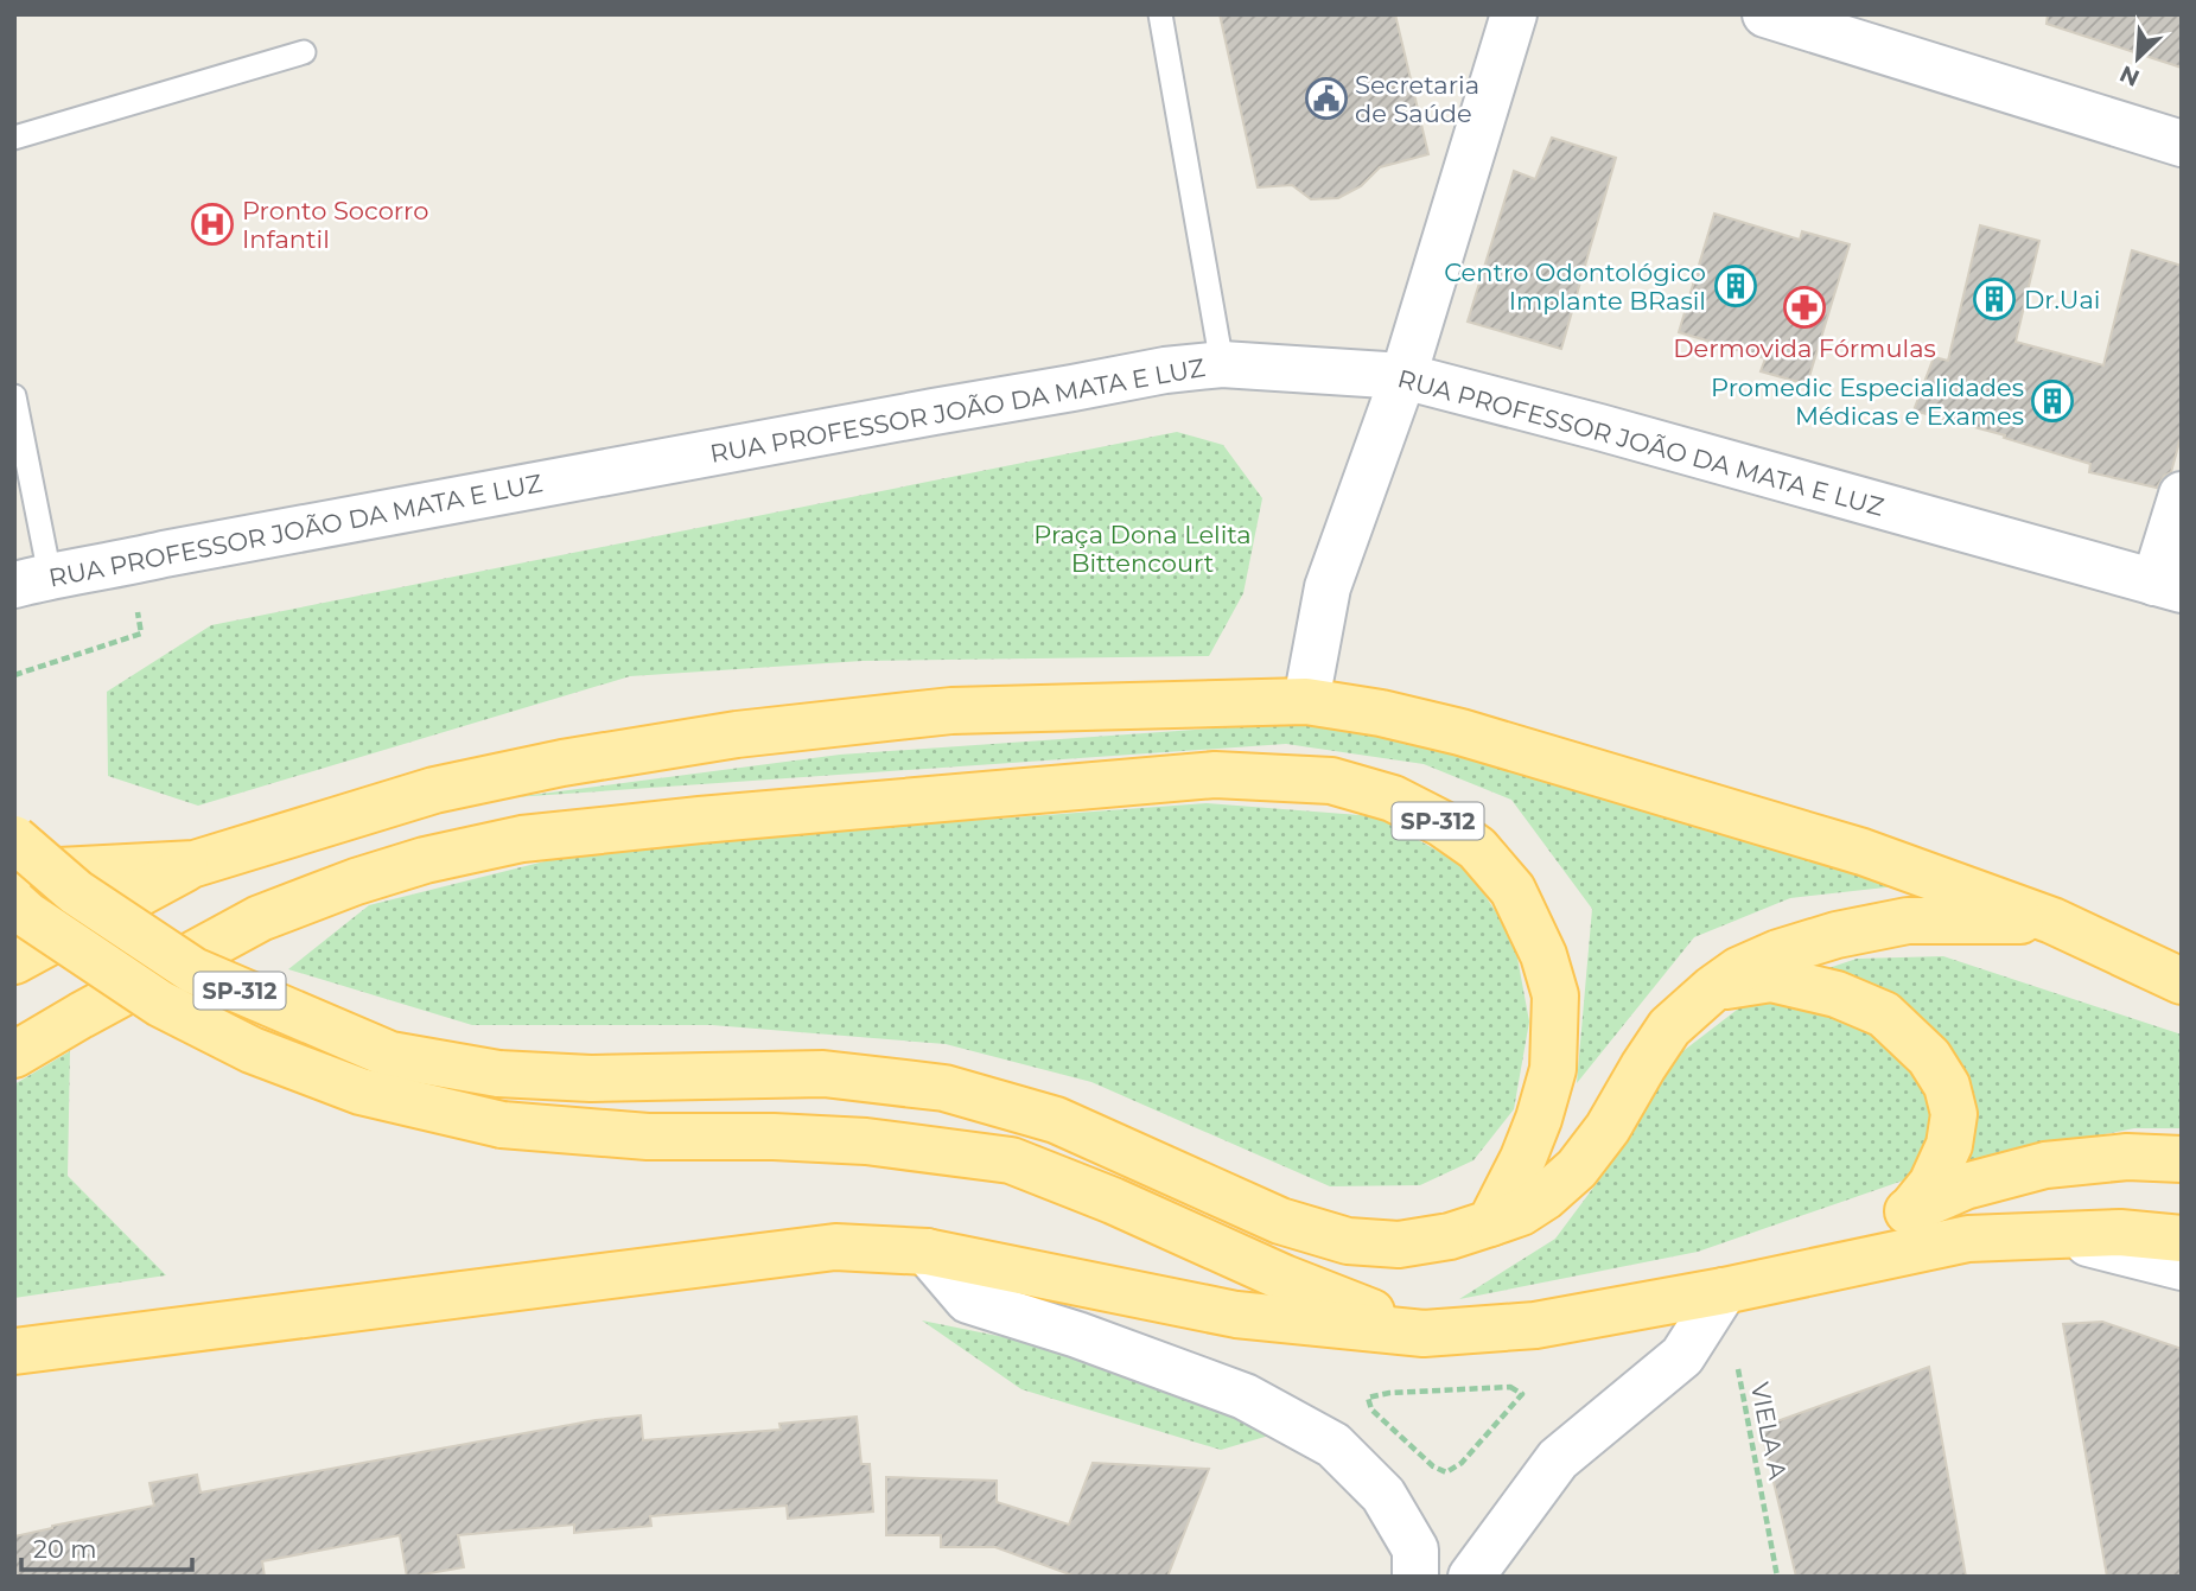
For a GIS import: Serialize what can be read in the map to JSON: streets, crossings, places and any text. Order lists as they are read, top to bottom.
{
  "streets": {
    "main road": ["SP-312"],
    "street": ["RUA PROFESSOR JOÃO DA MATA E LUZ"],
    "path": ["VIELA A"]
  },
  "parks": ["Praça Dona Lelita Bittencourt"],
  "places": {
    "public building": ["Secretaria de Saúde"],
    "hospital": ["Pronto Socorro Infantil"],
    "building": ["Centro Odontológico Implante BRasil", "Dr.Uai", "Promedic Especialidades Médicas e Exames"],
    "pharmacy": ["Dermovida Fórmulas"]
  },
  "scale_bar": "20 m",
  "north": "bottom left"
}
